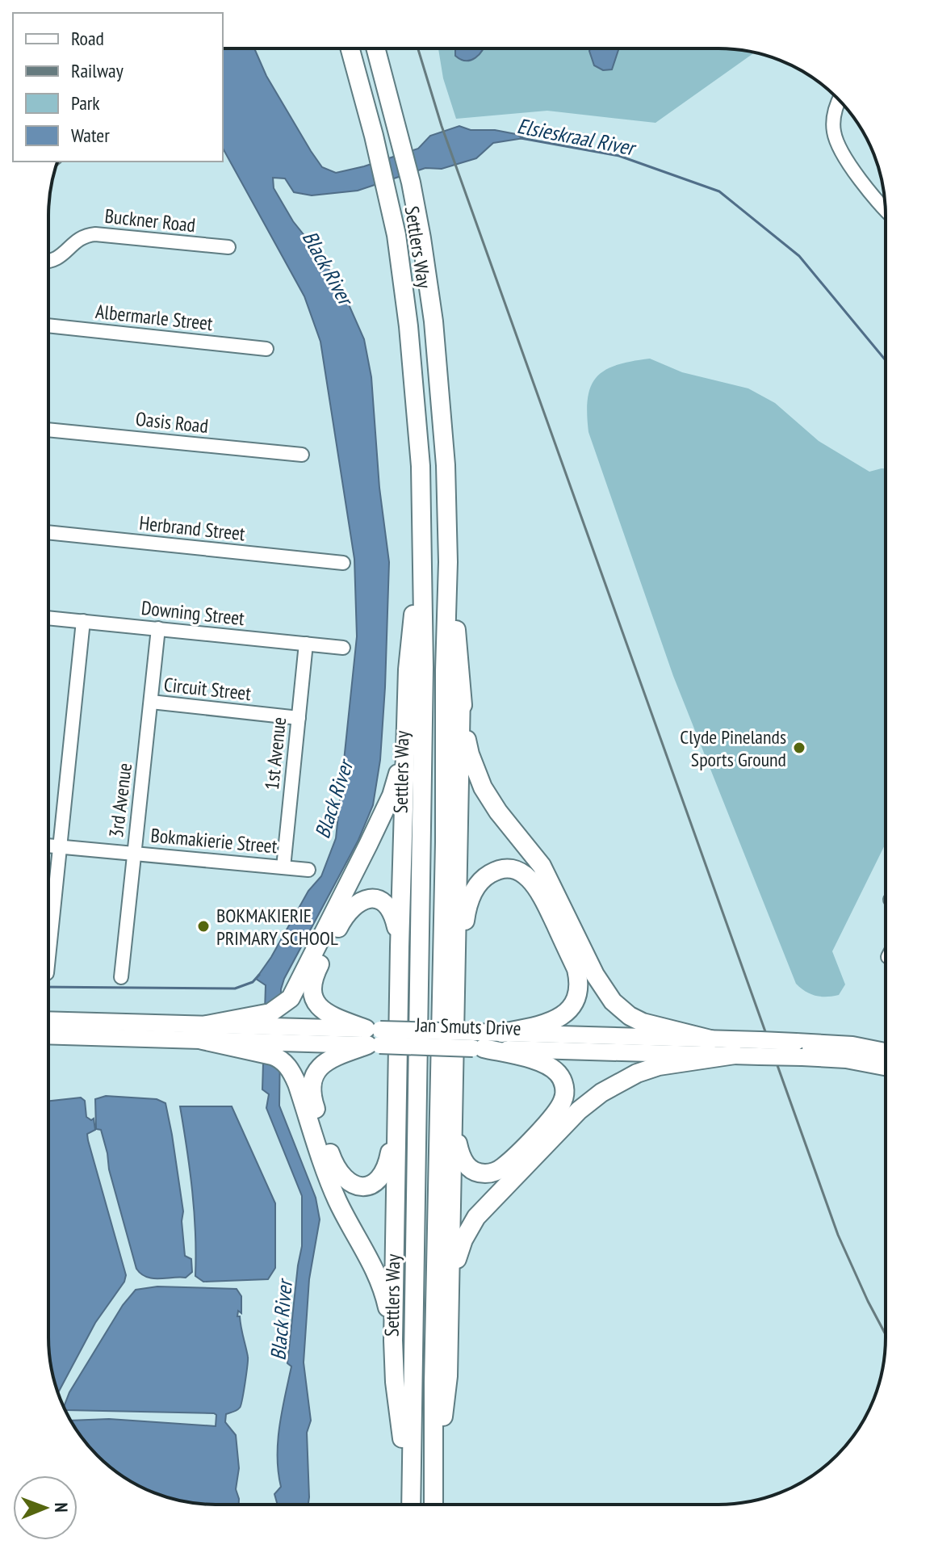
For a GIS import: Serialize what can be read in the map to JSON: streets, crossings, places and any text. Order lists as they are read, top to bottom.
{
  "streets": {
    "highway": ["Settlers Way"],
    "main road": ["Jan Smuts Drive"],
    "street": [
      "Buckner Road",
      "Albermarle Street",
      "Oasis Road",
      "Herbrand Street",
      "Downing Street",
      "Circuit Street",
      "1st Avenue",
      "3rd Avenue",
      "Bokmakierie Street"
    ]
  },
  "crossings": [
    ["Downing Street", "1st Avenue"],
    ["Downing Street", "3rd Avenue"],
    ["Circuit Street", "1st Avenue"],
    ["Circuit Street", "3rd Avenue"],
    ["1st Avenue", "Bokmakierie Street"],
    ["3rd Avenue", "Bokmakierie Street"]
  ],
  "water": ["Elsieskraal River", "Black River"],
  "places": ["Clyde Pinelands Sports Ground", "BOKMAKIERIE PRIMARY SCHOOL"],
  "legend": [
    "Road",
    "Railway",
    "Park",
    "Water"
  ],
  "north": "right"
}
